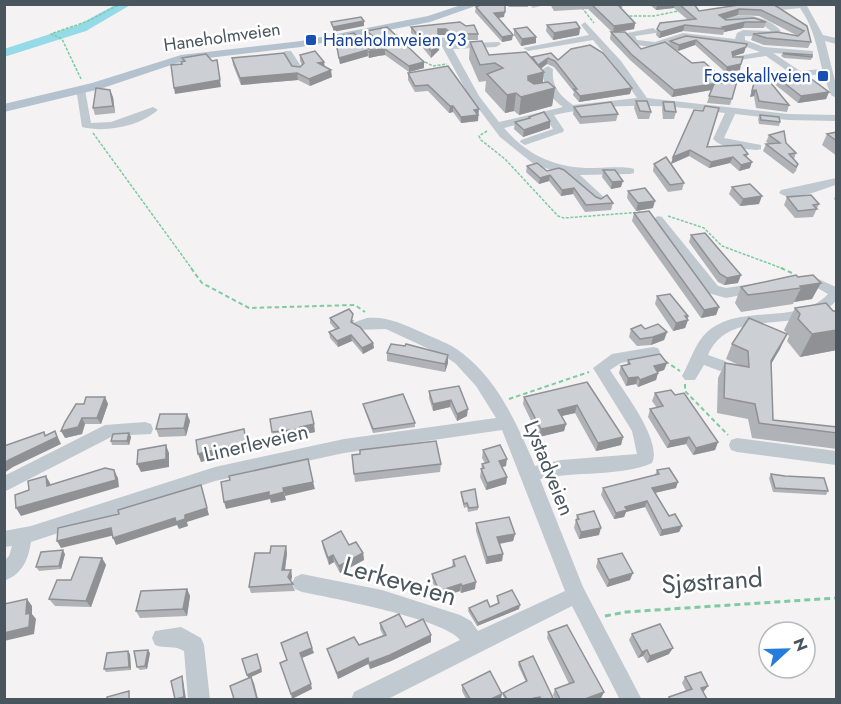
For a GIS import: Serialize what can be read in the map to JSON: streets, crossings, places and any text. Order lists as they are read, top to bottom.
{
  "streets": {
    "main road": ["Haneholmveien"],
    "street": ["Linerleveien", "Lystadveien", "Lerkeveien"],
    "path": ["Sjøstrand"]
  },
  "crossings": [
    ["Linerleveien", "Lystadveien"],
    ["Lystadveien", "Sjøstrand"]
  ],
  "places": {
    "transit": ["Haneholmveien 93", "Fossekallveien"]
  },
  "north": "right"
}
